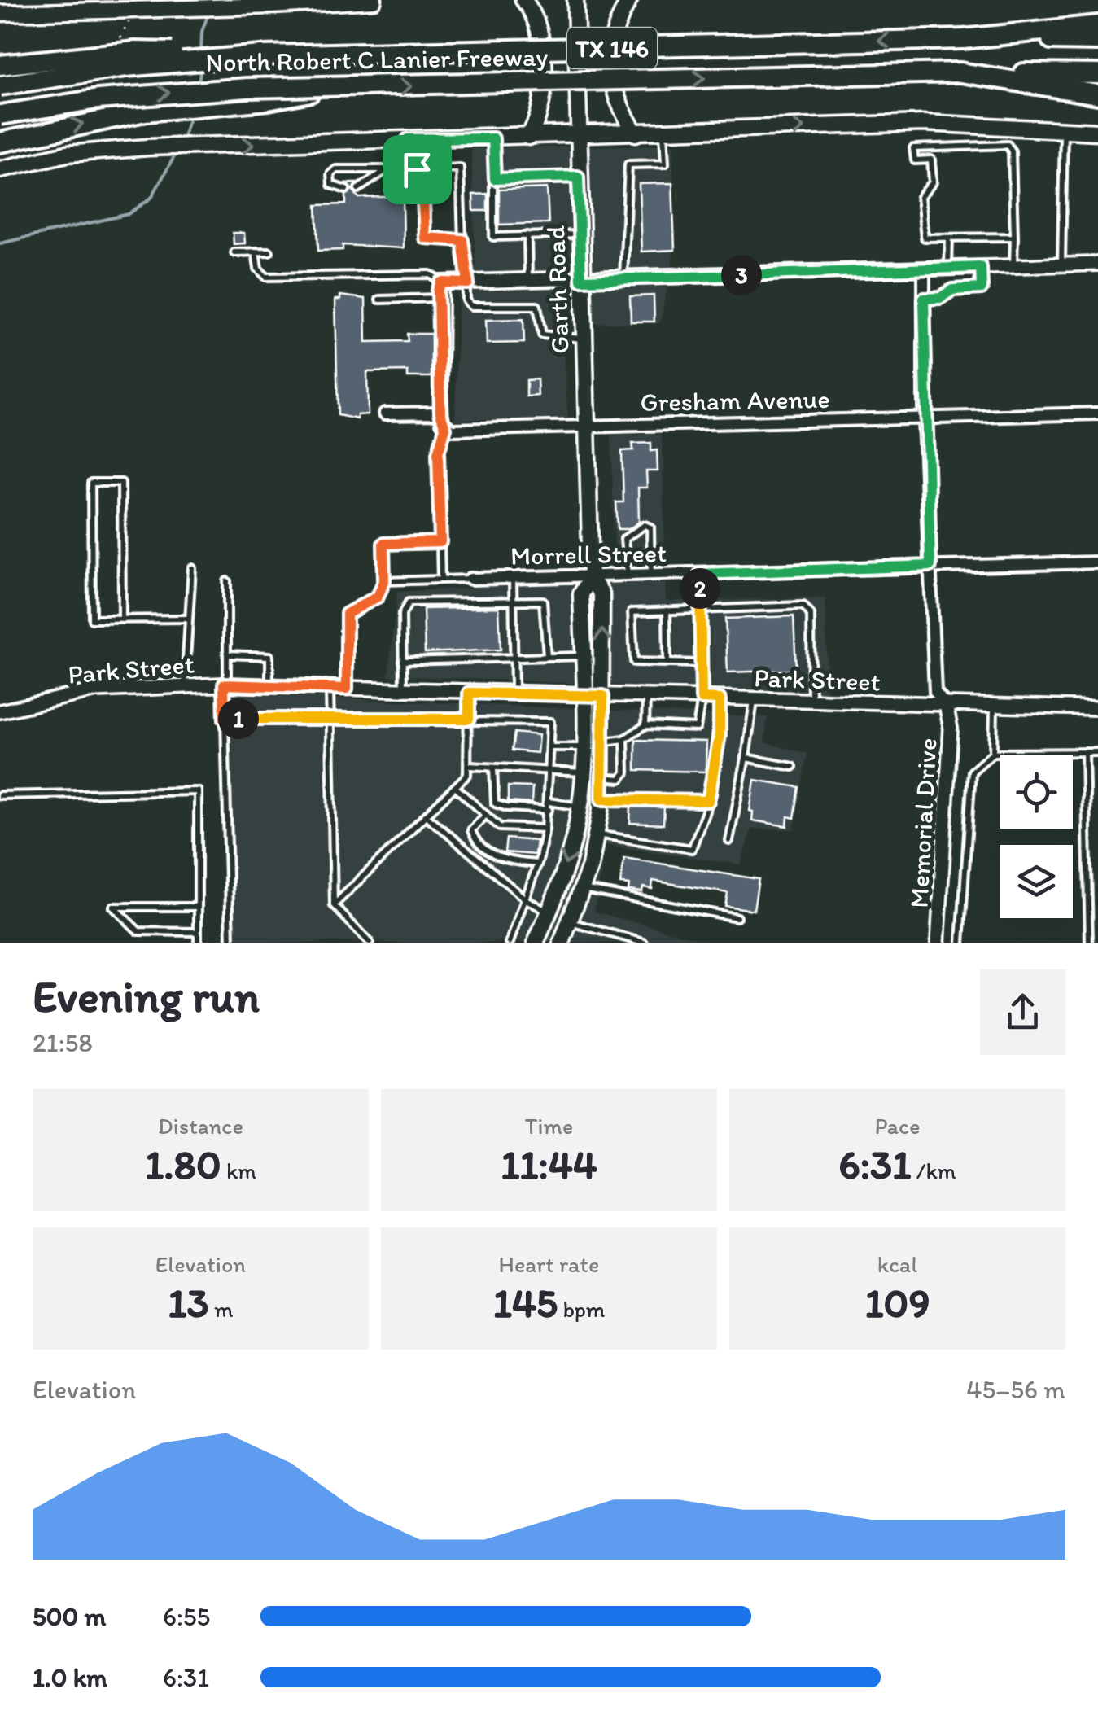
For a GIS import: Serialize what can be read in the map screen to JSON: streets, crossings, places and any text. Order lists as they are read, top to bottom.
{
  "streets": {
    "highway": ["TX 146", "North Robert C Lanier Freeway"],
    "main road": ["Garth Road"],
    "street": [
      "Gresham Avenue",
      "Morrell Street",
      "Park Street",
      "Memorial Drive"
    ]
  },
  "crossings": [
    ["Garth Road", "Gresham Avenue"],
    ["Garth Road", "Morrell Street"],
    ["Garth Road", "Park Street"],
    ["Park Street", "Memorial Drive"]
  ],
  "page": {
    "pins": ["3", "2", "1"],
    "heading": ["Evening run", "21:58"],
    "stats": [
      ["Distance", "1.80 km"],
      ["Time", "11:44"],
      ["Pace", "6:31 /km"],
      ["Elevation", "13 m"],
      ["Heart rate", "145 bpm"],
      ["kcal", "109"]
    ],
    "chart": ["Elevation", "45–56 m"],
    "list": [
      {
        "name": "500 m",
        "note": "6:55"
      },
      {
        "name": "1.0 km",
        "note": "6:31"
      }
    ]
  }
}
